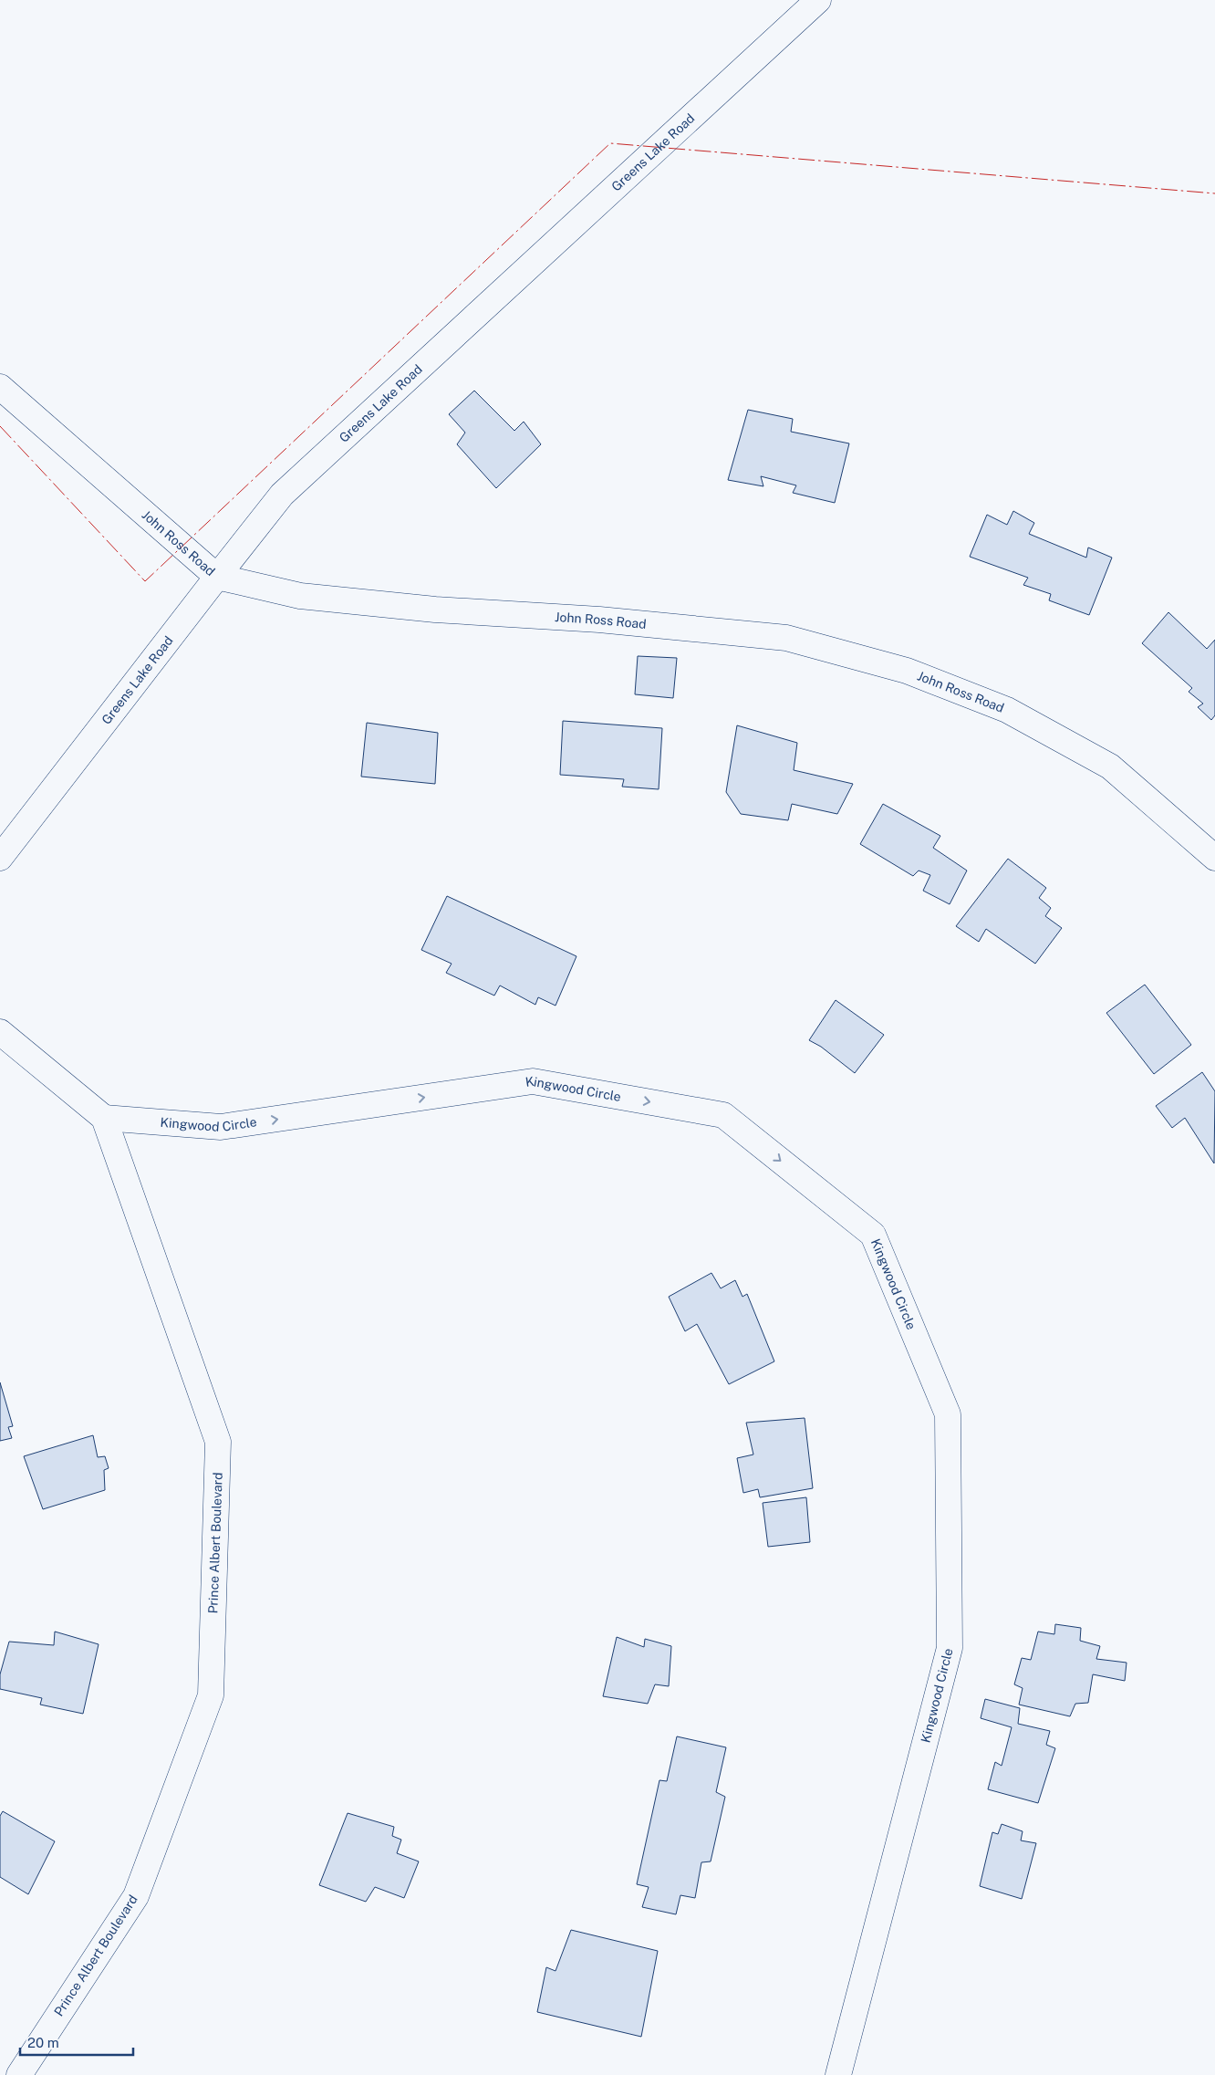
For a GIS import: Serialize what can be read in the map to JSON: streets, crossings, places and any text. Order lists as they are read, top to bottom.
{
  "streets": {
    "street": [
      "Greens Lake Road",
      "John Ross Road",
      "Kingwood Circle",
      "Prince Albert Boulevard"
    ]
  },
  "crossings": [
    ["Greens Lake Road", "John Ross Road"],
    ["Kingwood Circle", "Prince Albert Boulevard"]
  ],
  "scale_bar": "20 m"
}
